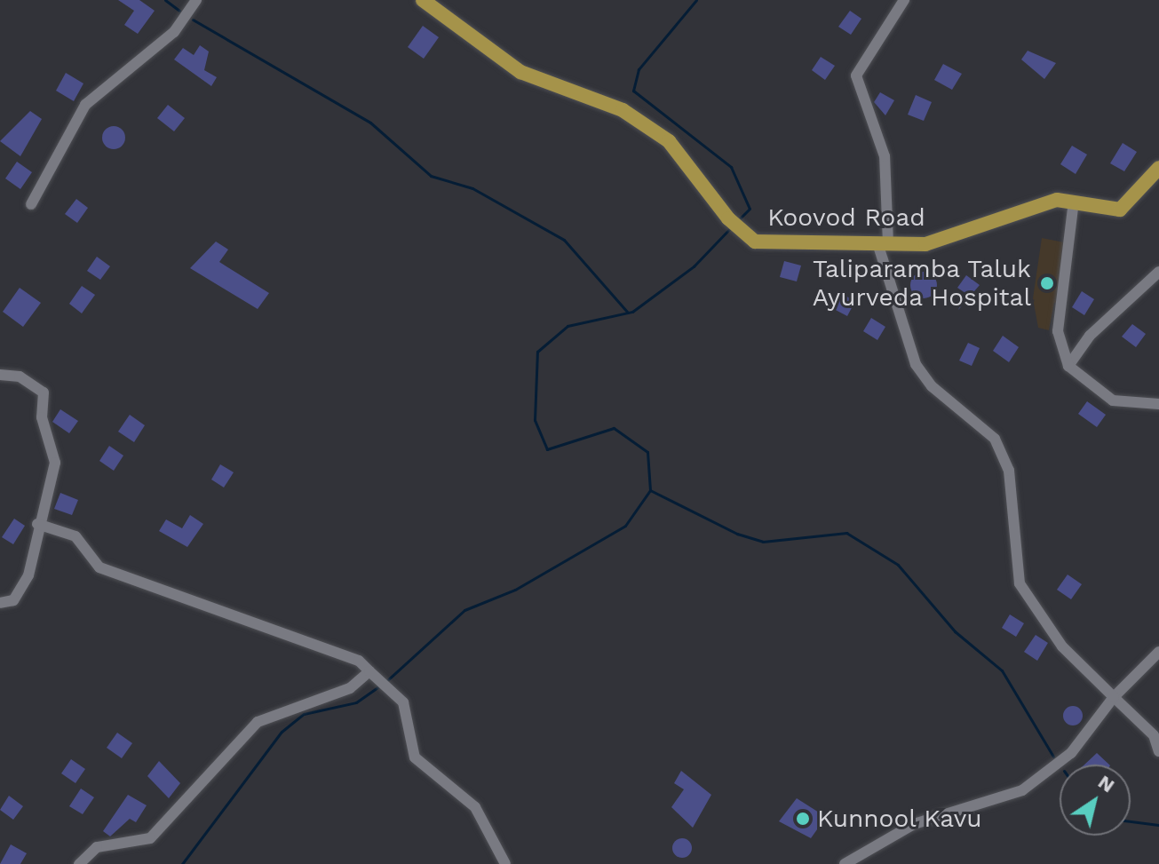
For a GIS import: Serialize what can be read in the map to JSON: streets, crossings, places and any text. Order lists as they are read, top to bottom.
{
  "streets": {
    "main road": ["Koovod Road"]
  },
  "places": ["Taliparamba Taluk Ayurveda Hospital", "Kunnool Kavu"],
  "north": "top right"
}
